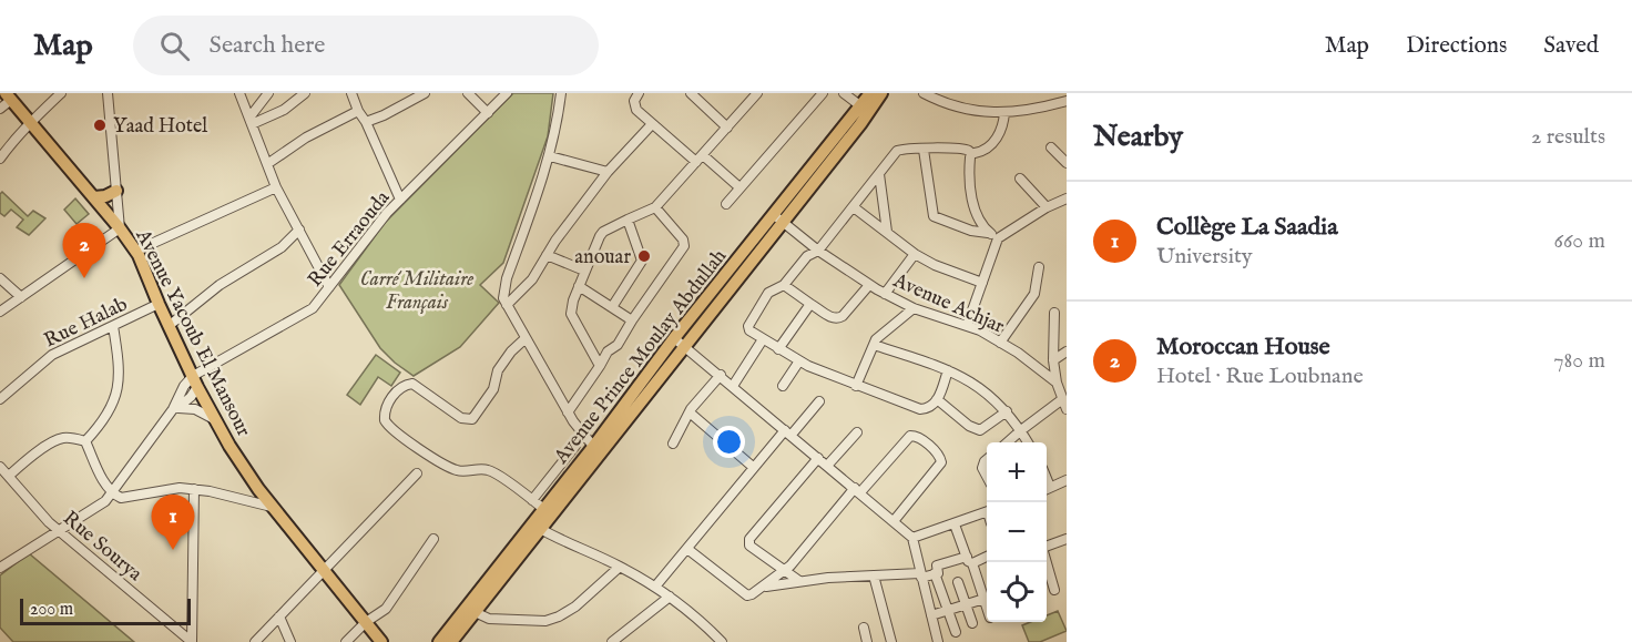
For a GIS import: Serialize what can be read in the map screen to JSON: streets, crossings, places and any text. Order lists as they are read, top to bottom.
{
  "streets": {
    "main road": ["Avenue Yacoub El Mansour", "Avenue Prince Moulay Abdullah"],
    "street": [
      "Rue Erraouda",
      "Avenue Achjar",
      "Rue Halab",
      "Rue Sourya"
    ]
  },
  "crossings": [
    ["Rue Erraouda", "Avenue Yacoub El Mansour"],
    ["Avenue Achjar", "Avenue Prince Moulay Abdullah"],
    ["Rue Halab", "Avenue Yacoub El Mansour"]
  ],
  "parks": ["Carré Militaire Français"],
  "places": ["Yaad Hotel", "anouar"],
  "scale_bar": "200 m",
  "page": {
    "header": "Map",
    "search": "Search here",
    "nav": ["Map", "Directions", "Saved"],
    "heading": ["Nearby", "2 results"],
    "list": [
      {
        "mark": "1",
        "name": "Collège La Saadia",
        "note": "University",
        "value": "660 m"
      },
      {
        "mark": "2",
        "name": "Moroccan House",
        "note": "Hotel · Rue Loubnane",
        "value": "780 m"
      }
    ],
    "pins": ["2", "1"],
    "map_buttons": ["+", "−"],
    "scale": "200 m"
  }
}
